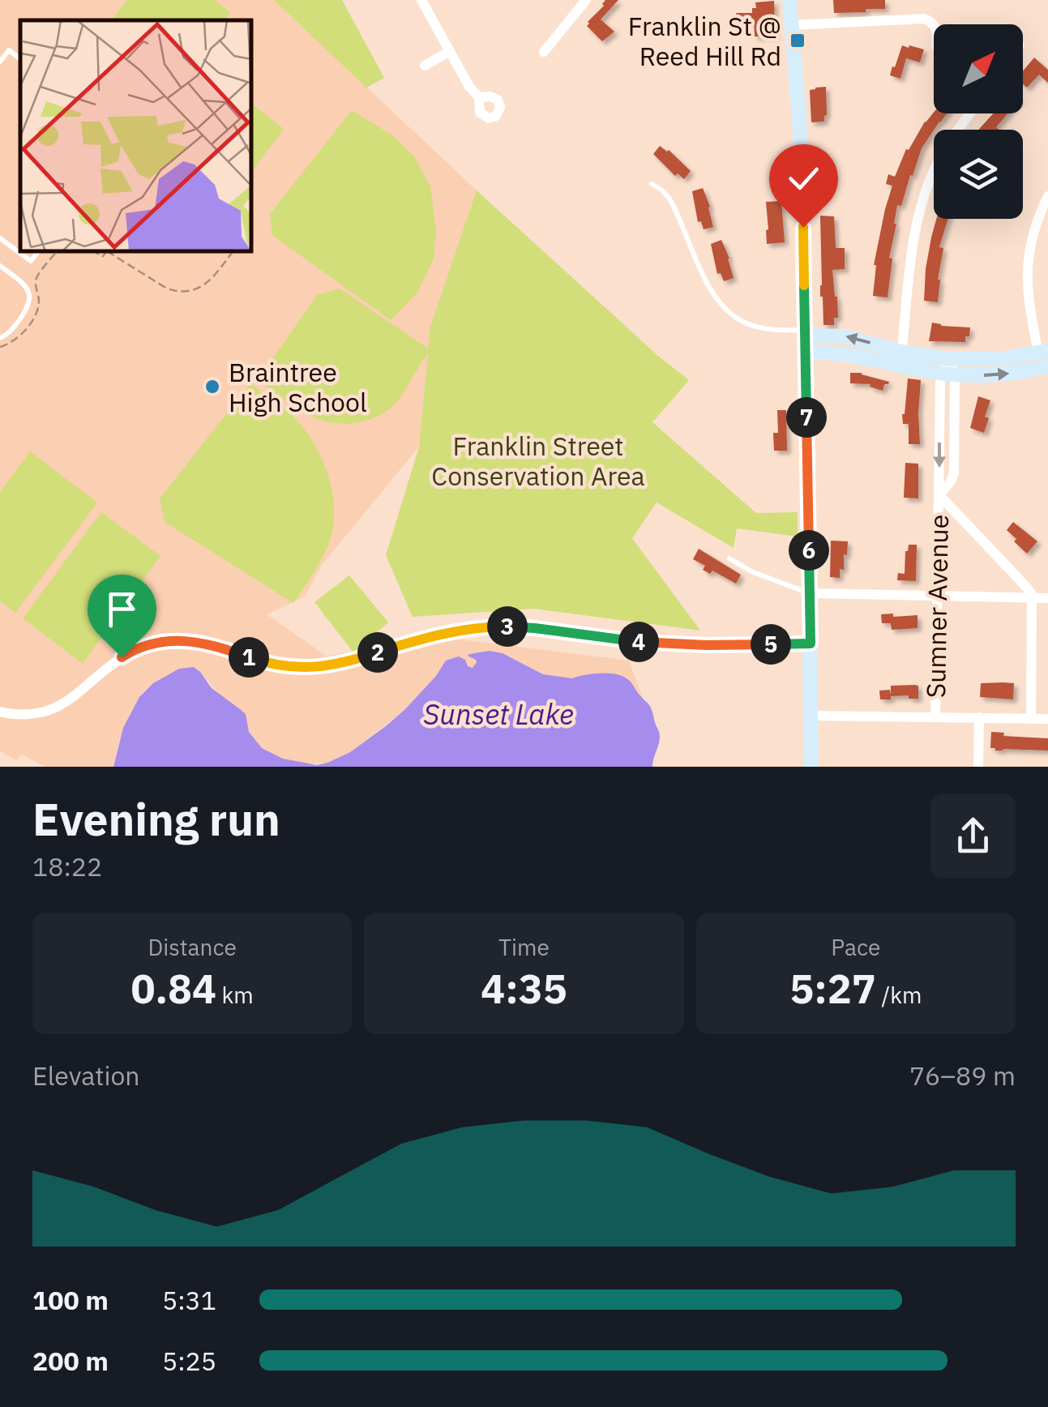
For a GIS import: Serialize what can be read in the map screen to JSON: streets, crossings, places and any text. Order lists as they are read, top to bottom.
{
  "streets": {
    "street": ["Sumner Avenue"]
  },
  "water": ["Sunset Lake"],
  "parks": ["Franklin Street Conservation Area"],
  "places": {
    "transit": ["Franklin St @ Reed Hill Rd"],
    "other": ["Braintree High School"]
  },
  "north": "top right",
  "page": {
    "pins": [
      "7",
      "6",
      "3",
      "4",
      "5",
      "2",
      "1"
    ],
    "heading": ["Evening run", "18:22"],
    "stats": [
      ["Distance", "0.84 km"],
      ["Time", "4:35"],
      ["Pace", "5:27 /km"]
    ],
    "chart": ["Elevation", "76–89 m"],
    "list": [
      {
        "name": "100 m",
        "note": "5:31"
      },
      {
        "name": "200 m",
        "note": "5:25"
      }
    ]
  }
}
